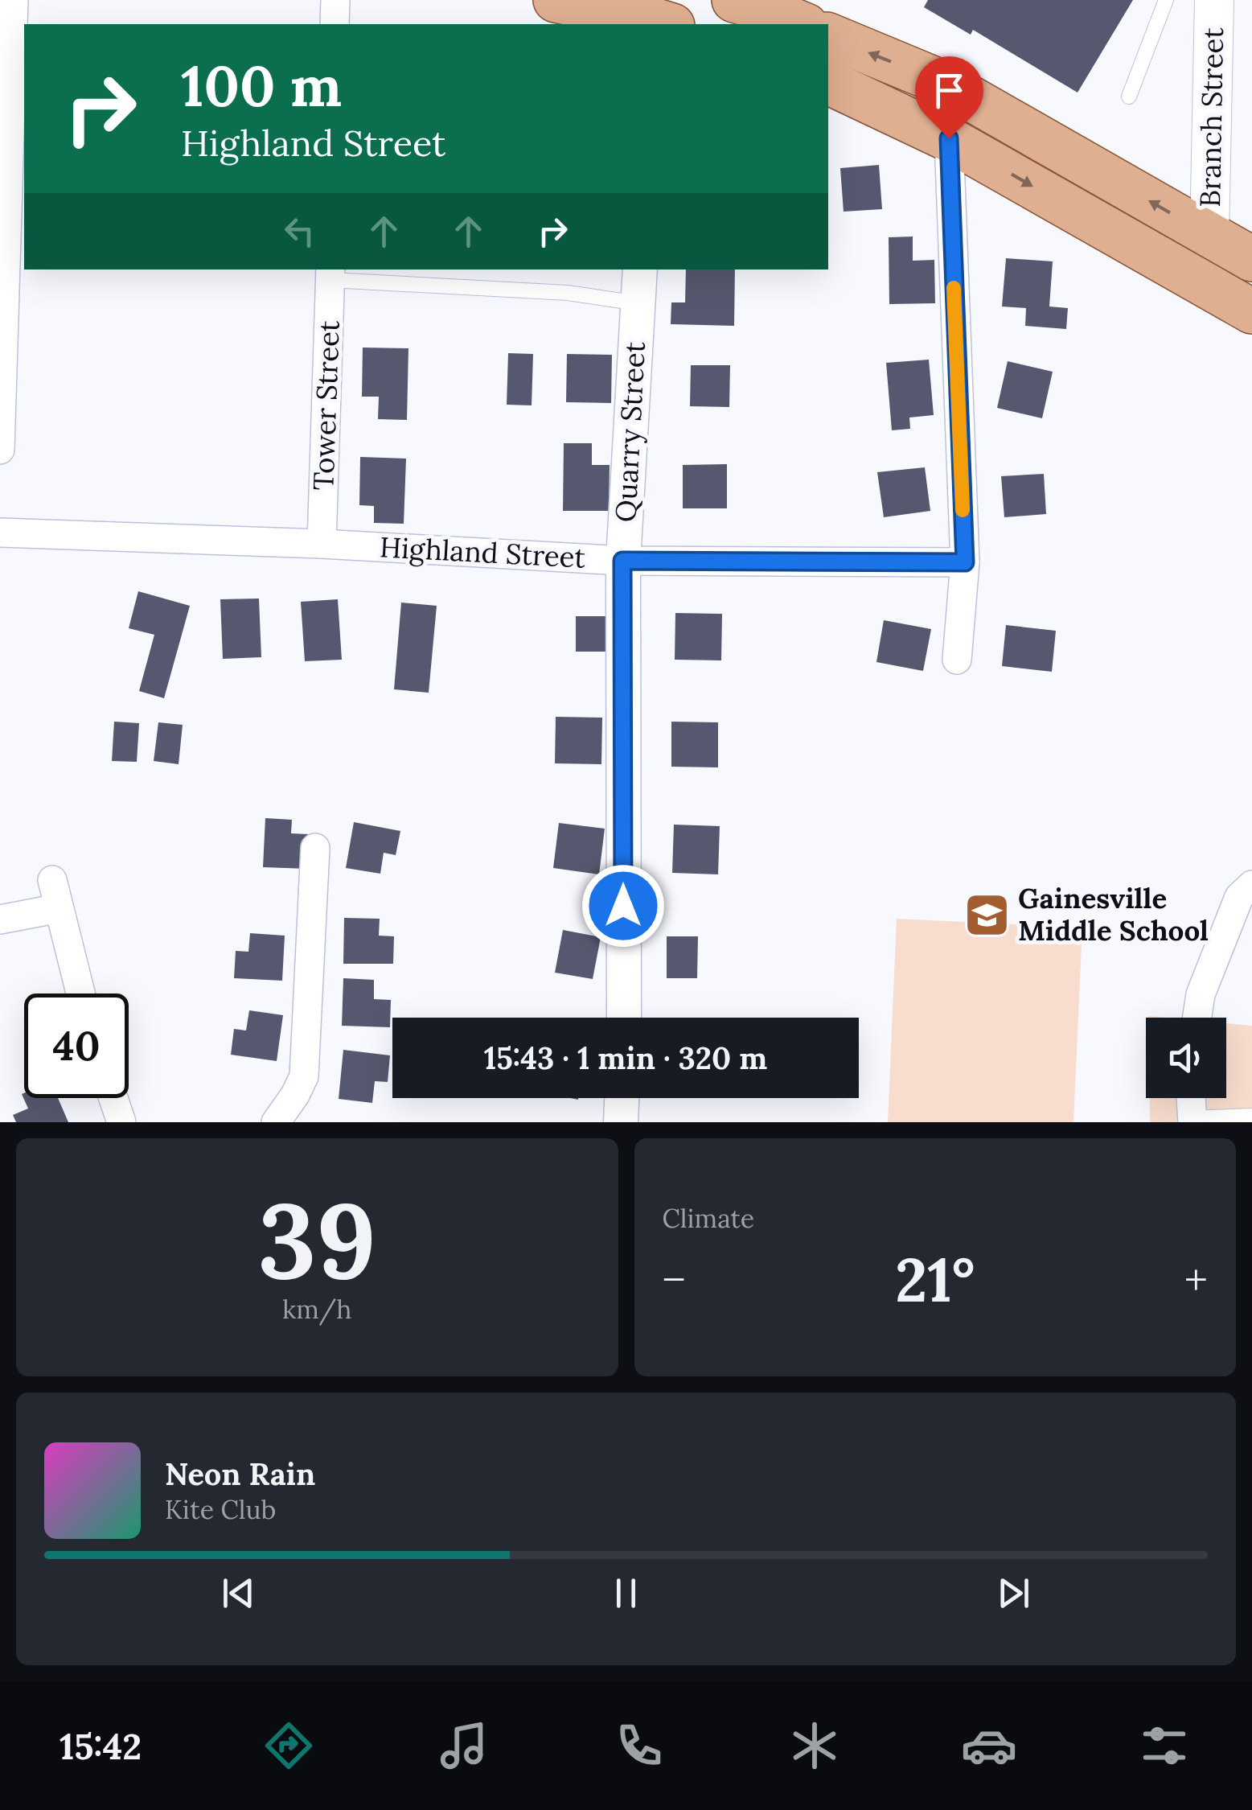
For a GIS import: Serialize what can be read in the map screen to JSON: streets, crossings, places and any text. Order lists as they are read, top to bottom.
{
  "streets": {
    "main road": ["Branch Street"],
    "street": ["Tower Street", "Quarry Street", "Highland Street"]
  },
  "crossings": [
    ["Tower Street", "Highland Street"],
    ["Quarry Street", "Highland Street"]
  ],
  "places": {
    "school or university": ["Gainesville Middle School"]
  },
  "page": {
    "turn": ["100 m", "Highland Street"],
    "limit": "40",
    "trip": "15:43 · 1 min · 320 m",
    "tile": [
      ["39", "km/h"],
      "Climate"
    ],
    "heat": ["−", "21°", "+"],
    "song": ["Neon Rain", "Kite Club"],
    "tabs": "15:42"
  }
}
